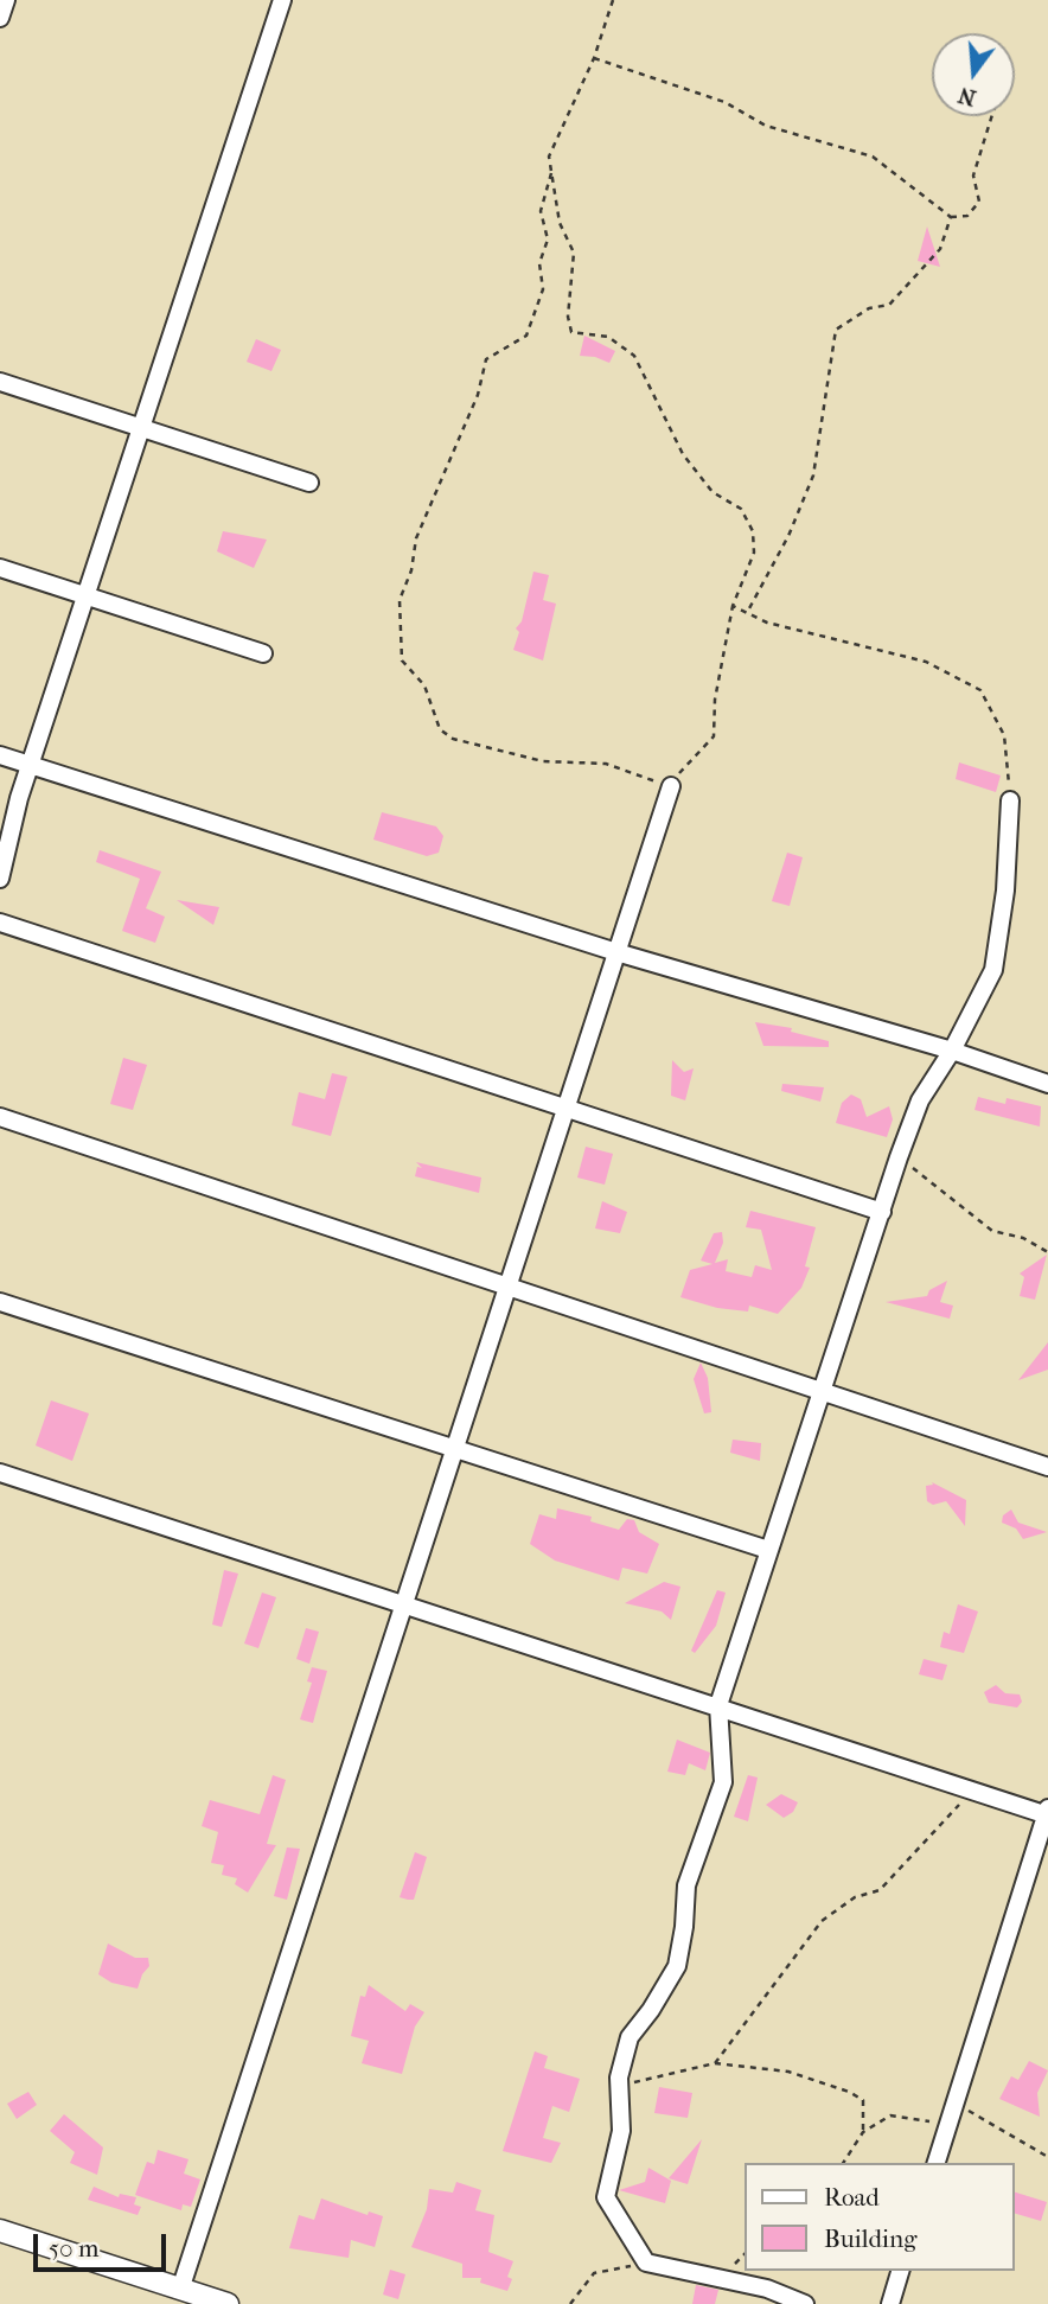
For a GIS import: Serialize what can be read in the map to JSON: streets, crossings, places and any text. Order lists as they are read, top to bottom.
{
  "legend": ["Road", "Building"],
  "scale_bar": "50 m",
  "north": "bottom"
}
